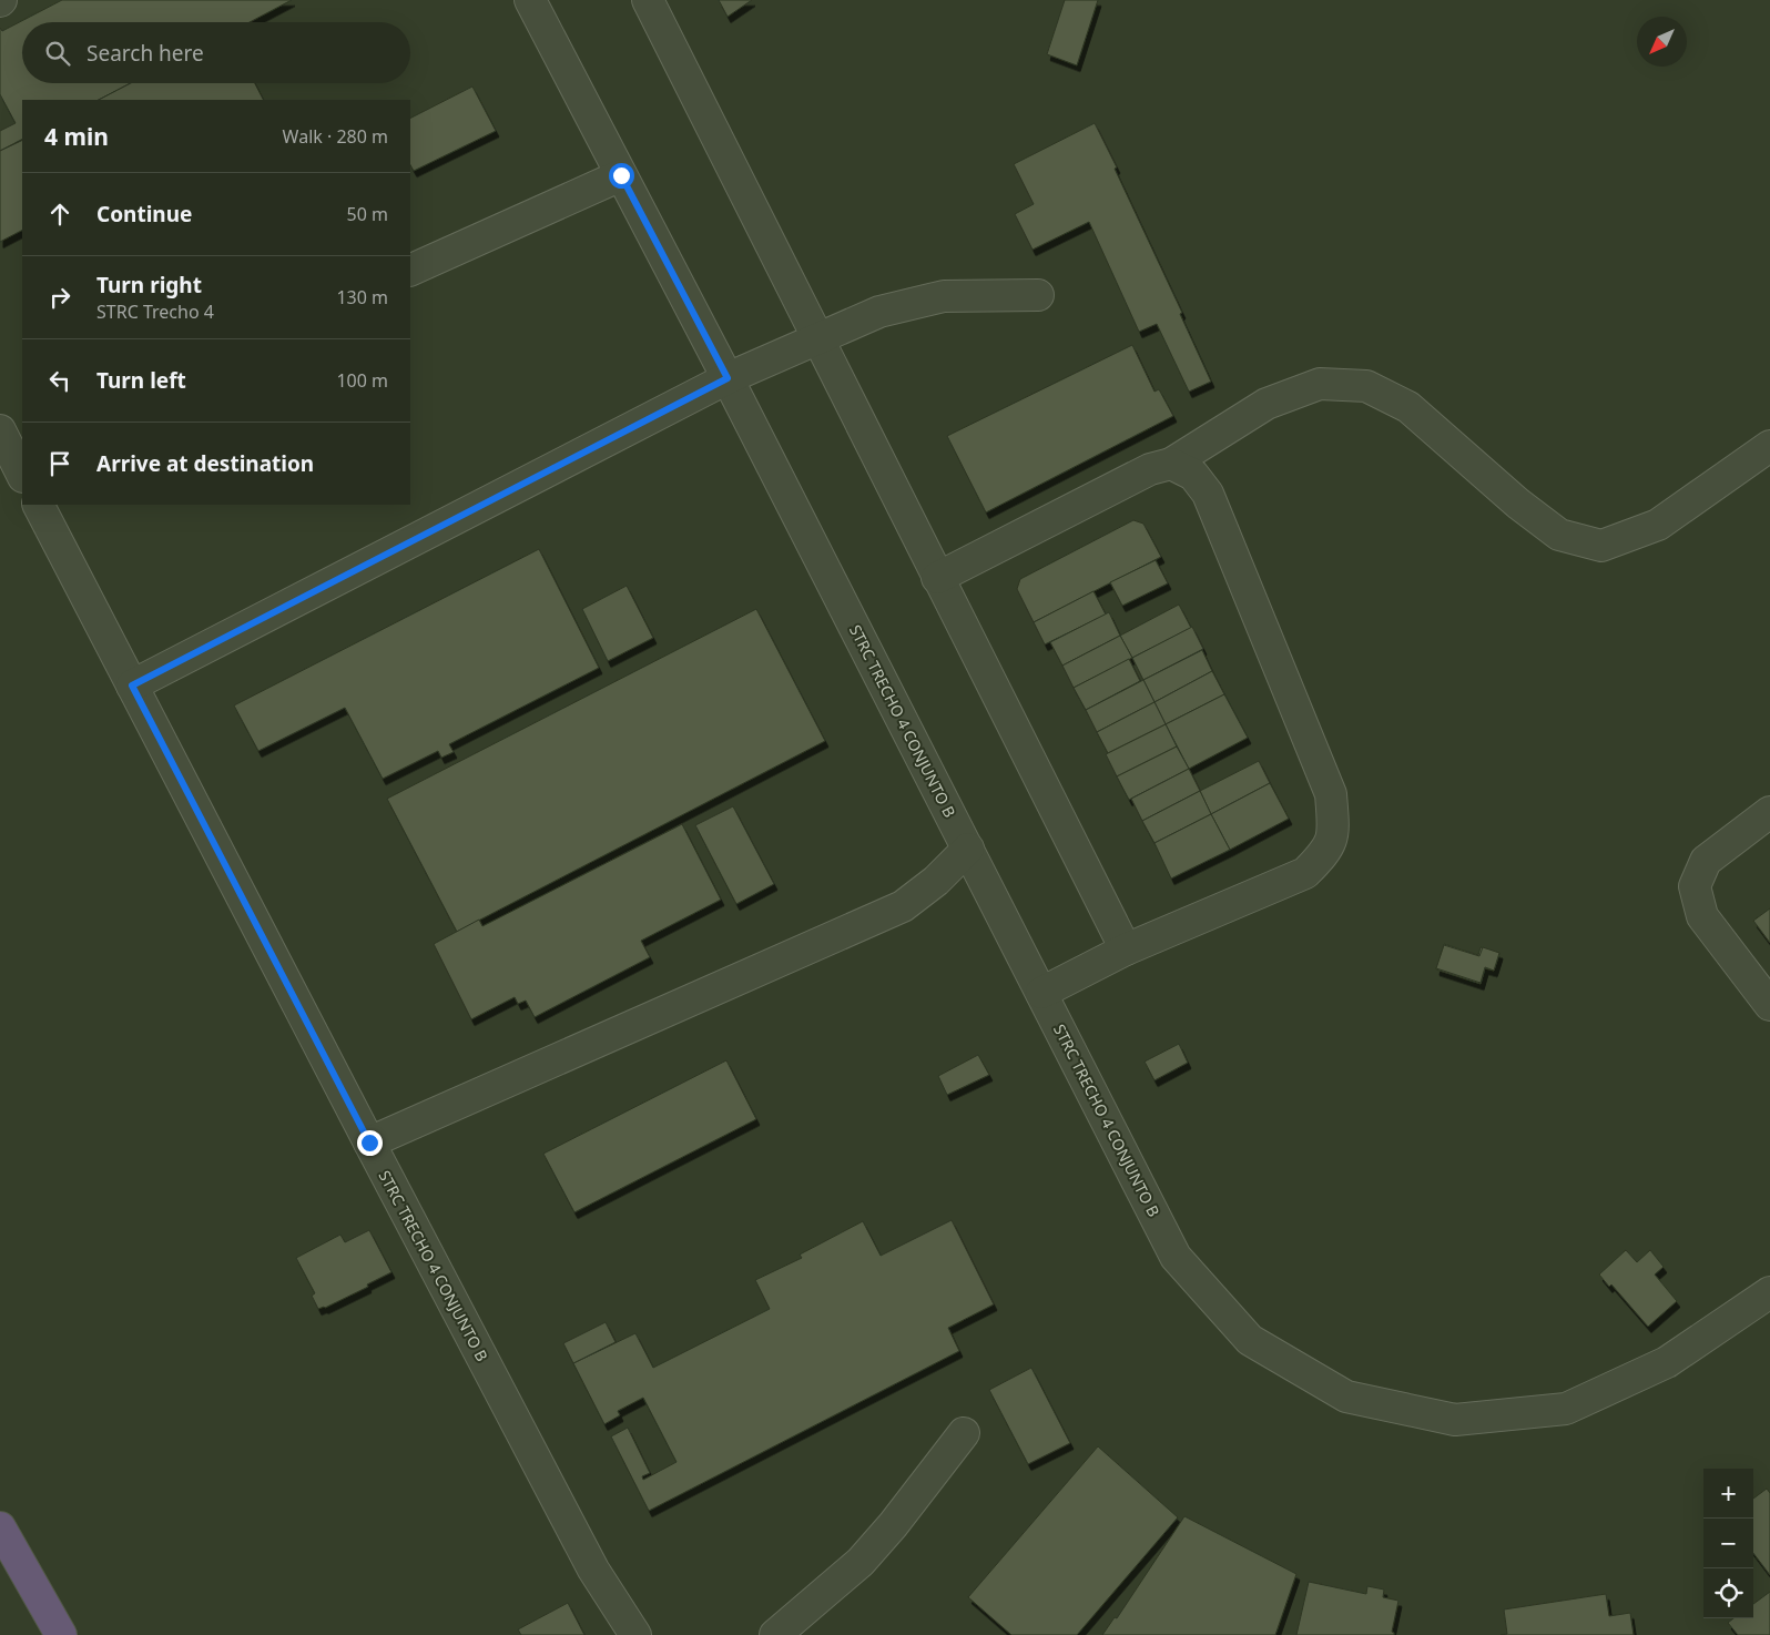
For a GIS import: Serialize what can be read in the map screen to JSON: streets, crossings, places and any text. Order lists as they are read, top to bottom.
{
  "streets": {
    "street": ["STRC TRECHO 4 CONJUNTO B"]
  },
  "north": "bottom left",
  "page": {
    "search": "Search here",
    "heading": ["4 min", "Walk · 280 m"],
    "list": [
      ["Continue", "50 m"],
      ["Turn right", "STRC Trecho 4", "130 m"],
      ["Turn left", "100 m"],
      "Arrive at destination"
    ],
    "map_buttons": ["+", "−"]
  }
}
